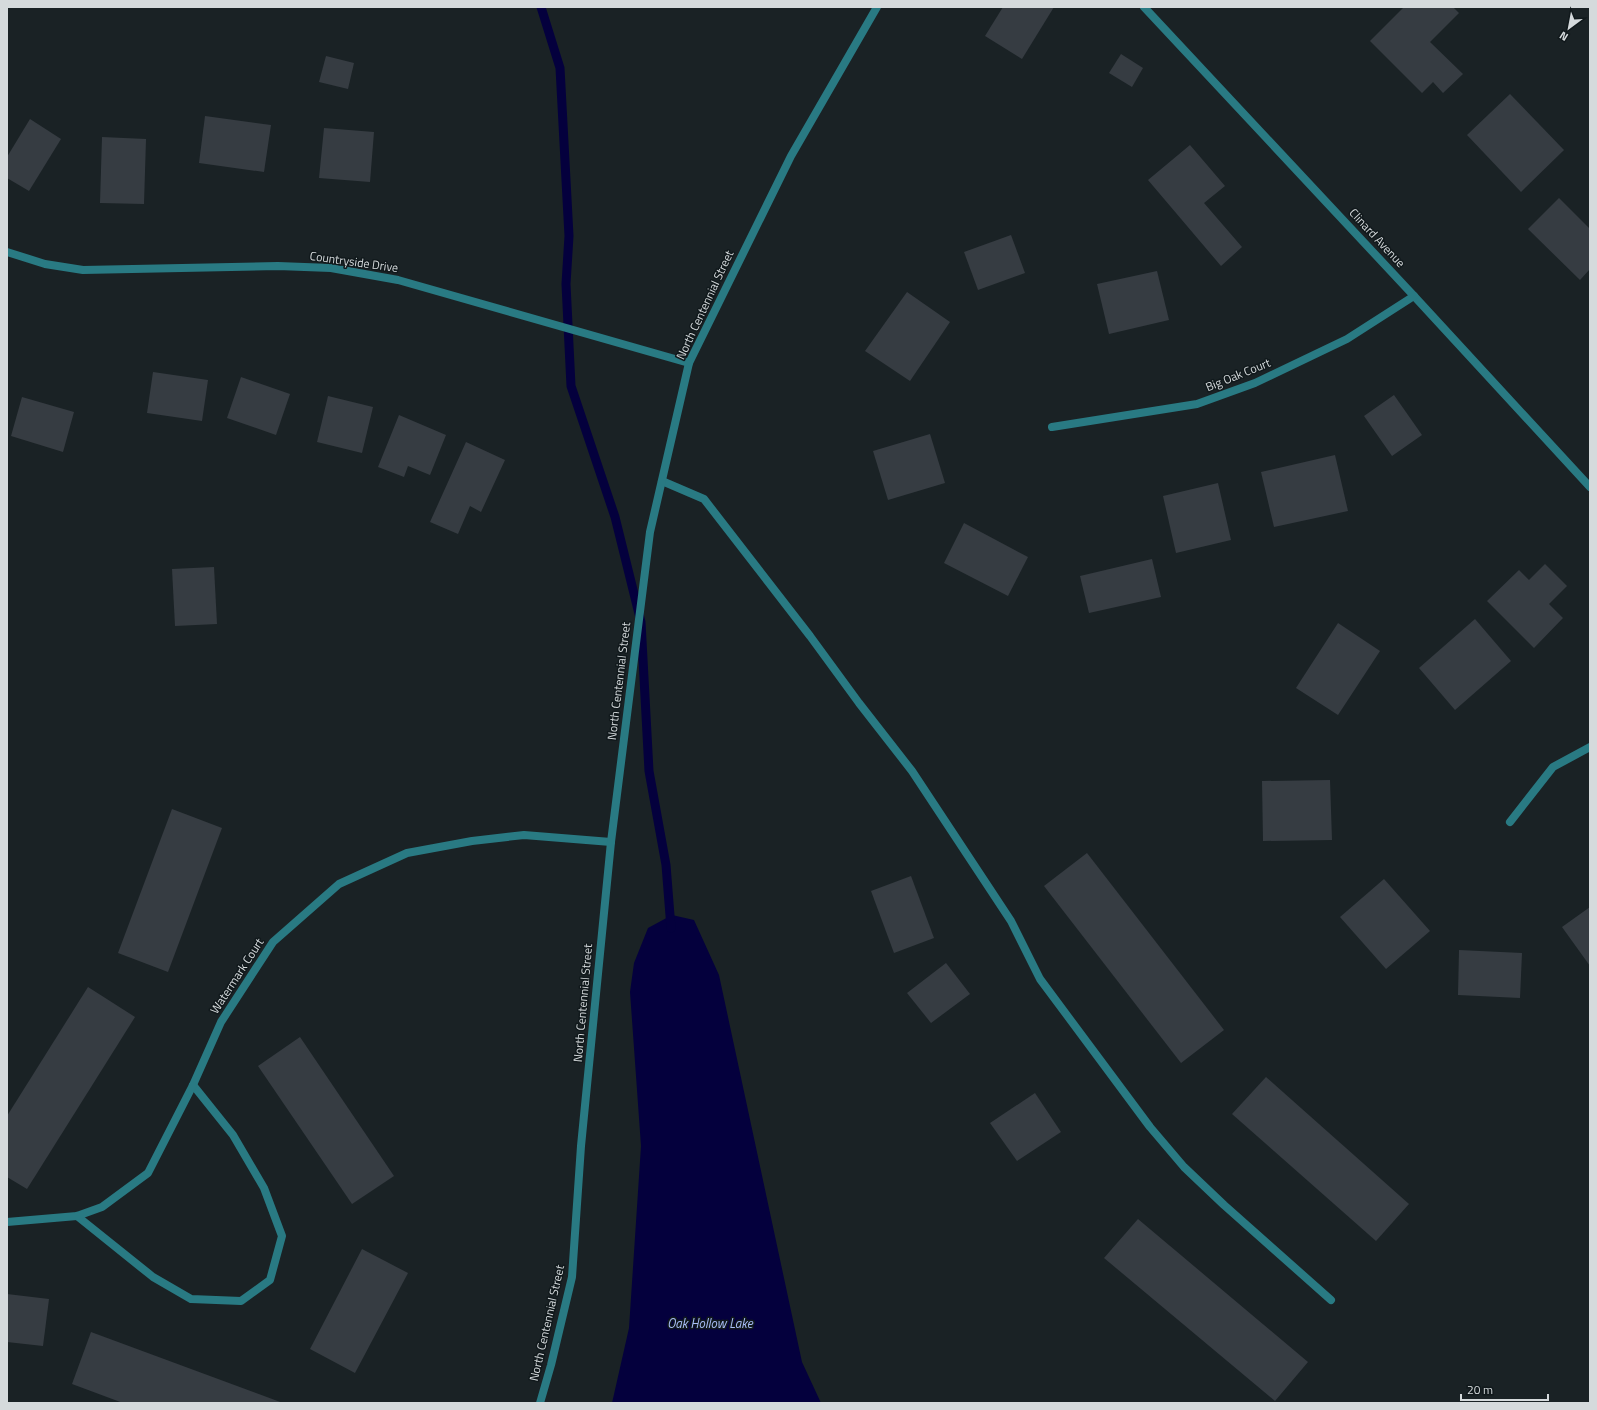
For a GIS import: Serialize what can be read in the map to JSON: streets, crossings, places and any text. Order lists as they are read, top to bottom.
{
  "streets": {
    "street": [
      "Clinard Avenue",
      "Countryside Drive",
      "North Centennial Street",
      "Big Oak Court",
      "Watermark Court"
    ]
  },
  "crossings": [
    ["Clinard Avenue", "Big Oak Court"],
    ["Countryside Drive", "North Centennial Street"],
    ["North Centennial Street", "Watermark Court"]
  ],
  "water": ["Oak Hollow Lake"],
  "scale_bar": "20 m",
  "north": "bottom left"
}
